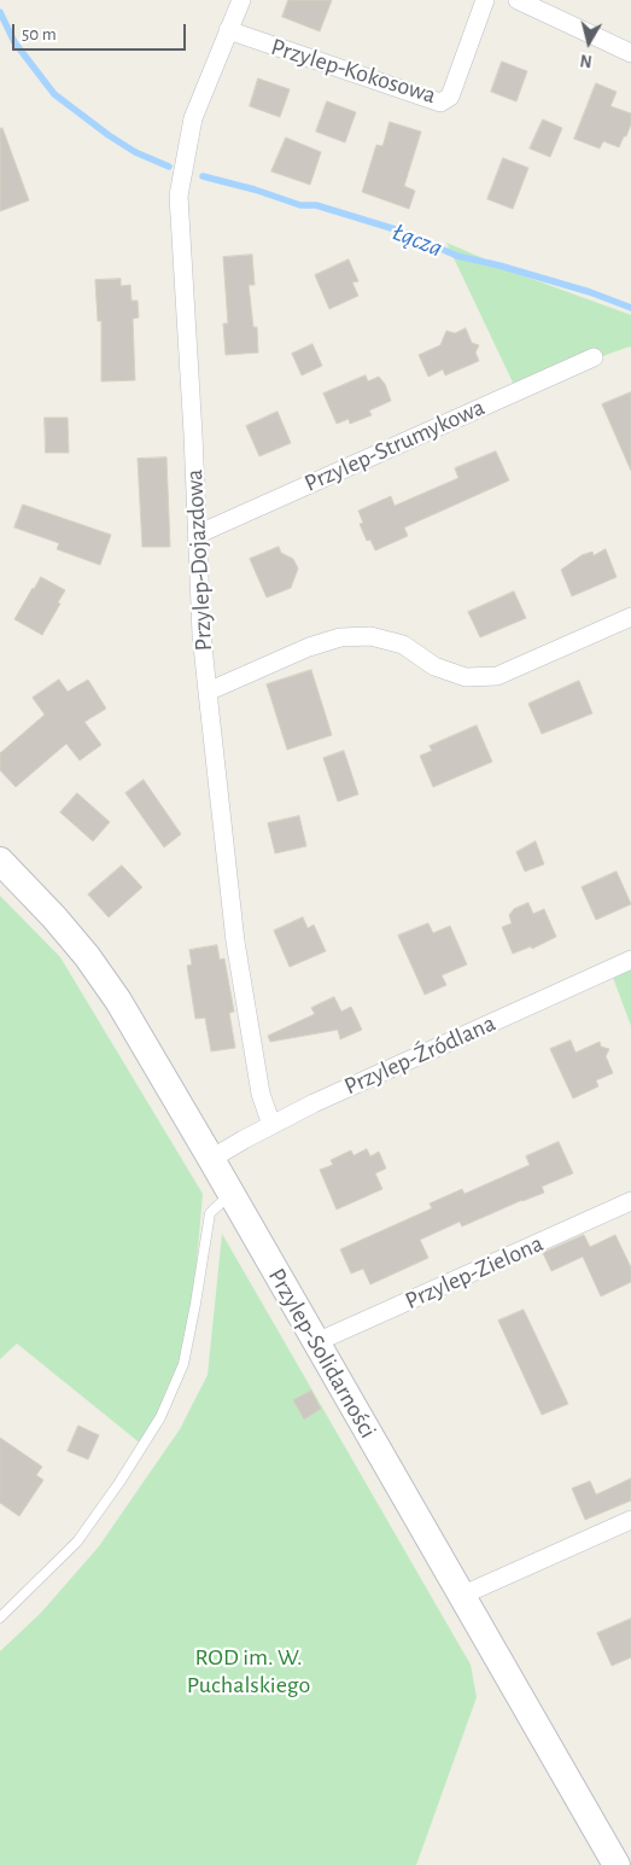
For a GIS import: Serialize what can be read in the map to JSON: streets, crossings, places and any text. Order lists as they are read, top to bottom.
{
  "streets": {
    "main road": ["Przylep-Solidarności"],
    "street": [
      "Przylep-Kokosowa",
      "Przylep-Strumykowa",
      "Przylep-Dojazdowa",
      "Przylep-Źródlana",
      "Przylep-Zielona"
    ]
  },
  "crossings": [
    ["Przylep-Kokosowa", "Przylep-Dojazdowa"],
    ["Przylep-Strumykowa", "Przylep-Dojazdowa"],
    ["Przylep-Dojazdowa", "Przylep-Źródlana"],
    ["Przylep-Źródlana", "Przylep-Solidarności"],
    ["Przylep-Zielona", "Przylep-Solidarności"]
  ],
  "water": ["Łącza"],
  "parks": ["ROD im. W. Puchalskiego"],
  "scale_bar": "50 m",
  "north": "bottom"
}
